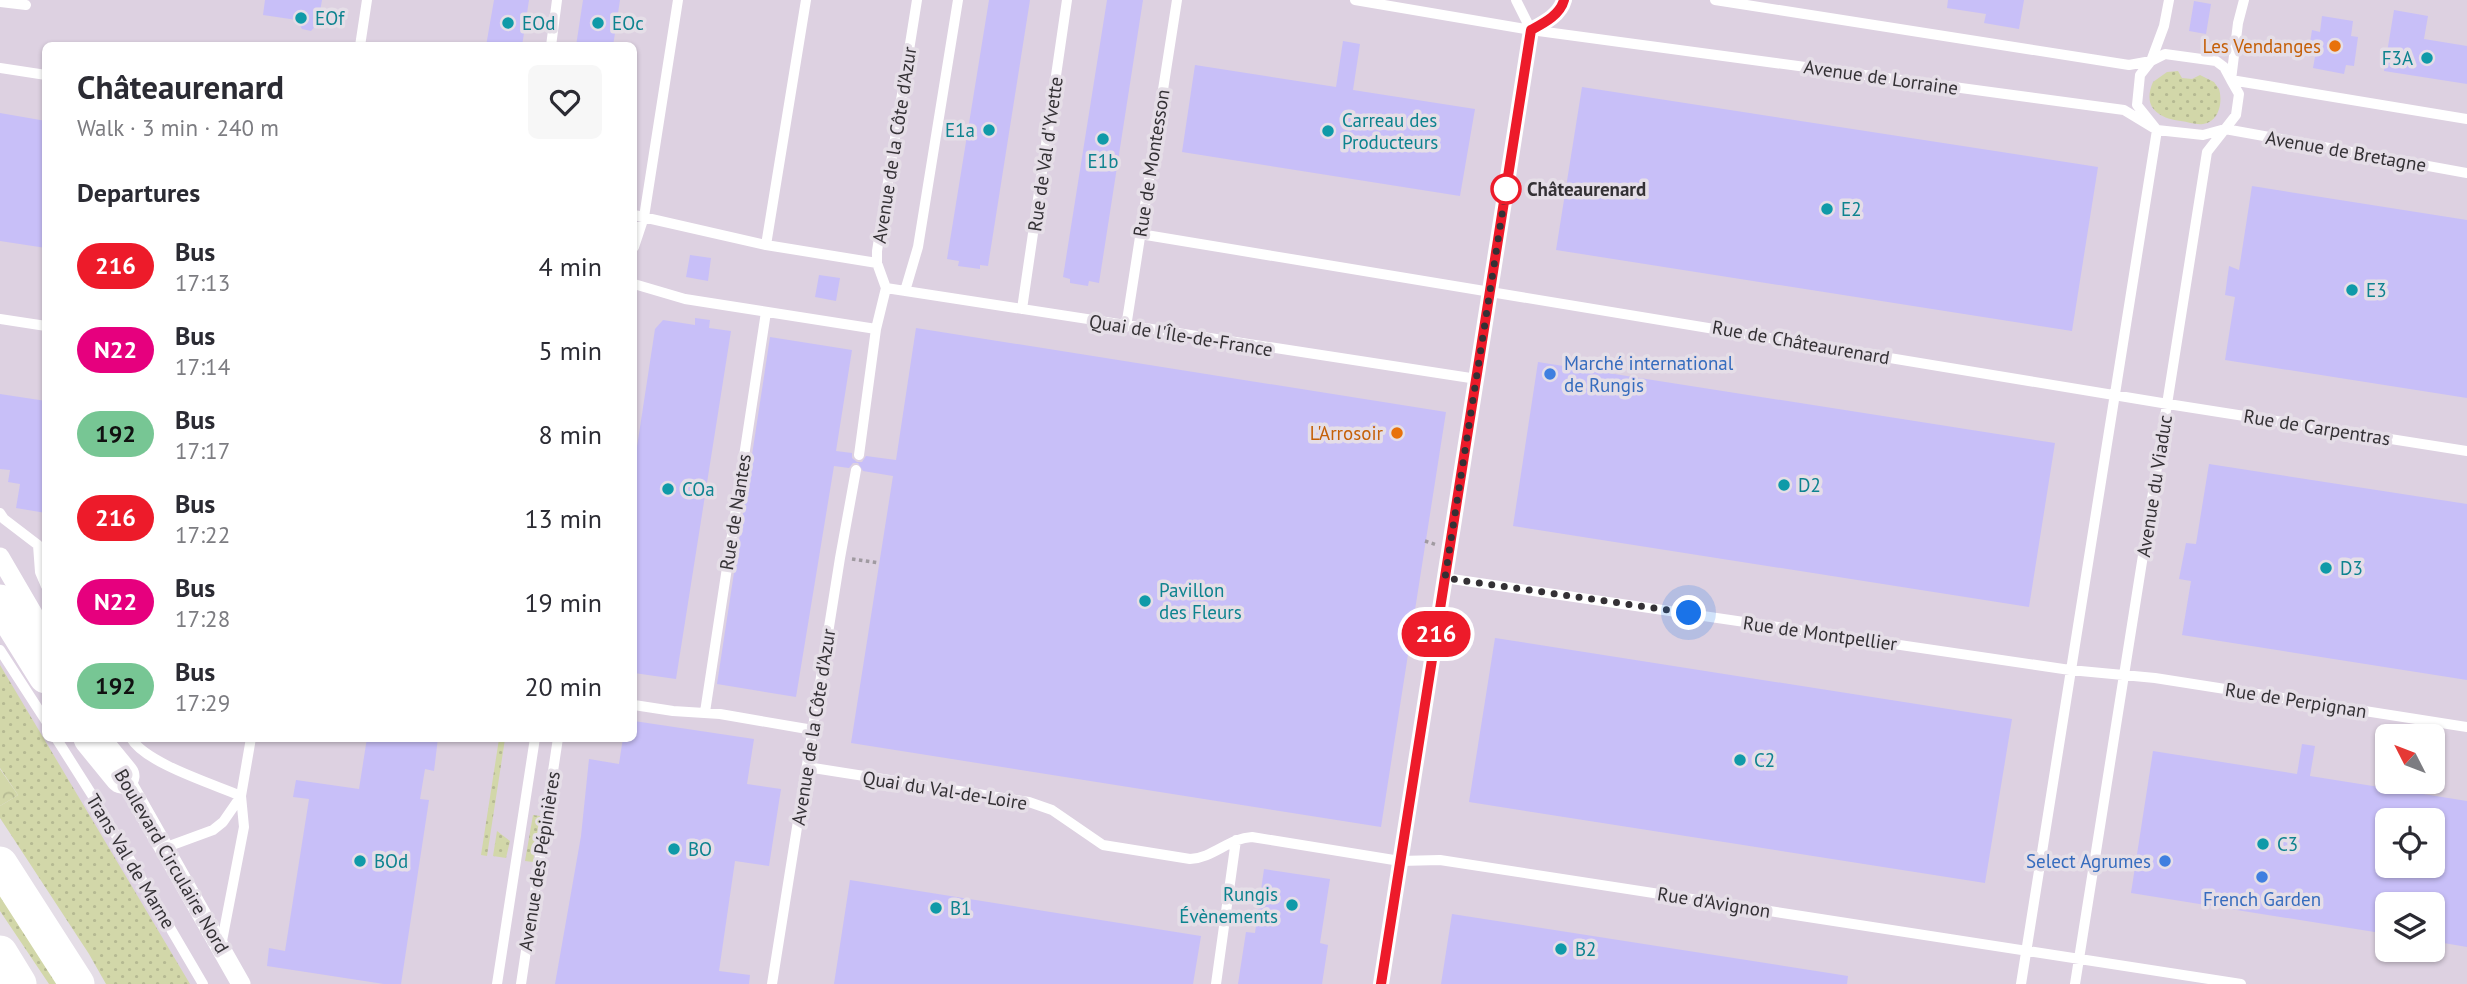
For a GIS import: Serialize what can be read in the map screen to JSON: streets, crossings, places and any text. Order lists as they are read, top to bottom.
{
  "streets": {
    "street": ["Boulevard Circulaire Nord"],
    "lane": [
      "Avenue de Lorraine",
      "Avenue de la Côte d'Azur",
      "Avenue de Bretagne",
      "Rue de Val d'Yvette",
      "Rue de Montesson",
      "Quai de l'Île-de-France",
      "Rue de Châteaurenard",
      "Rue de Carpentras",
      "Avenue du Viaduc",
      "Rue de Nantes",
      "Rue de Montpellier",
      "Rue de Perpignan",
      "Quai du Val-de-Loire",
      "Trans Val de Marne",
      "Avenue des Pépinières",
      "Rue d'Avignon"
    ]
  },
  "crossings": [
    ["Avenue de Lorraine", "Avenue de Bretagne"],
    ["Avenue de Lorraine", "Avenue du Viaduc"],
    ["Avenue de la Côte d'Azur", "Quai de l'Île-de-France"],
    ["Avenue de la Côte d'Azur", "Quai du Val-de-Loire"],
    ["Avenue de Bretagne", "Avenue du Viaduc"],
    ["Rue de Val d'Yvette", "Quai de l'Île-de-France"],
    ["Rue de Montesson", "Quai de l'Île-de-France"],
    ["Rue de Montesson", "Rue de Châteaurenard"],
    ["Rue de Châteaurenard", "Rue de Carpentras"],
    ["Rue de Châteaurenard", "Avenue du Viaduc"],
    ["Rue de Carpentras", "Avenue du Viaduc"],
    ["Avenue du Viaduc", "Rue de Montpellier"],
    ["Avenue du Viaduc", "Rue de Perpignan"],
    ["Avenue du Viaduc", "Rue d'Avignon"],
    ["Rue de Montpellier", "Rue de Perpignan"],
    ["Quai du Val-de-Loire", "Rue d'Avignon"]
  ],
  "places": [
    "EOf",
    "EOd",
    "EOc",
    "Les Vendanges",
    "F3A",
    "E1a",
    "Carreau des Producteurs",
    "E1b",
    "Châteaurenard",
    "E2",
    "E3",
    "Marché international de Rungis",
    "L'Arrosoir",
    "D2",
    "COa",
    "D3",
    "Pavillon des Fleurs",
    "C2",
    "C3",
    "BO",
    "BOd",
    "Select Agrumes",
    "French Garden",
    "Rungis Évènements",
    "B1",
    "B2"
  ],
  "lines": ["bus line 216"],
  "north": "top left",
  "page": {
    "on_map": "216",
    "heading": [
      ["Châteaurenard", "Walk · 3 min · 240 m"],
      "Departures"
    ],
    "list": [
      {
        "mark": "216",
        "name": "Bus",
        "note": "17:13",
        "value": "4 min"
      },
      {
        "mark": "N22",
        "name": "Bus",
        "note": "17:14",
        "value": "5 min"
      },
      {
        "mark": "192",
        "name": "Bus",
        "note": "17:17",
        "value": "8 min"
      },
      {
        "mark": "216",
        "name": "Bus",
        "note": "17:22",
        "value": "13 min"
      },
      {
        "mark": "N22",
        "name": "Bus",
        "note": "17:28",
        "value": "19 min"
      },
      {
        "mark": "192",
        "name": "Bus",
        "note": "17:29",
        "value": "20 min"
      }
    ]
  }
}
